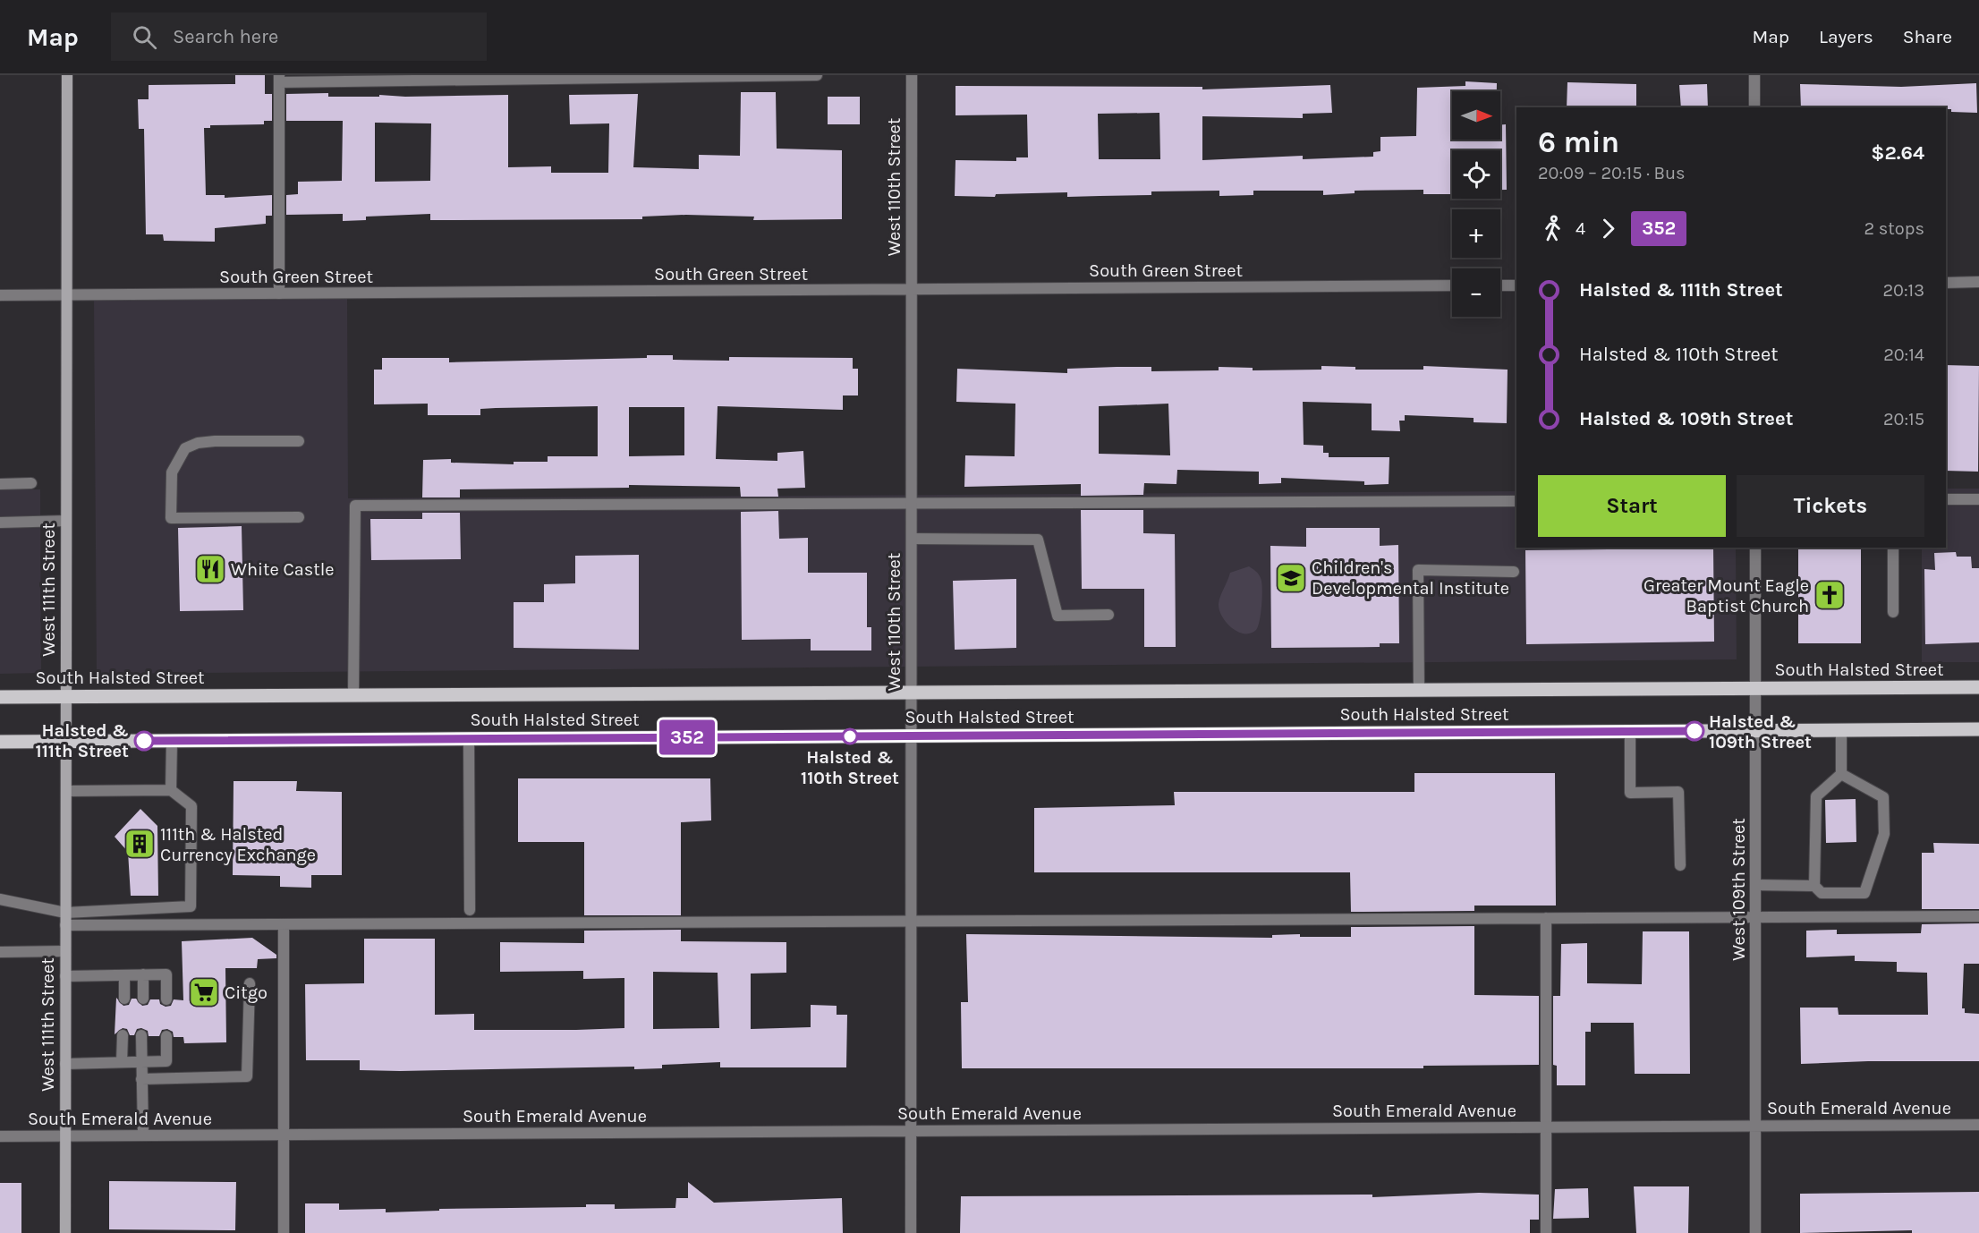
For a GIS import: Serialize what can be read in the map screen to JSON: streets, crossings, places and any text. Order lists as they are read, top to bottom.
{
  "streets": {
    "main road": ["West 111th Street", "South Halsted Street"],
    "street": [
      "West 110th Street",
      "South Green Street",
      "West 109th Street",
      "South Emerald Avenue"
    ]
  },
  "crossings": [
    ["West 110th Street", "South Green Street"],
    ["West 110th Street", "South Halsted Street"],
    ["West 110th Street", "South Emerald Avenue"],
    ["South Green Street", "West 111th Street"],
    ["West 111th Street", "South Halsted Street"],
    ["West 111th Street", "South Emerald Avenue"],
    ["South Halsted Street", "West 109th Street"],
    ["West 109th Street", "South Emerald Avenue"]
  ],
  "places": {
    "restaurant": ["White Castle"],
    "school or university": ["Children's Developmental Institute"],
    "church": ["Greater Mount Eagle Baptist Church"],
    "other": ["Halsted & 109th Street", "Halsted & 110th Street", "Halsted & 111th Street"],
    "building": ["111th & Halsted Currency Exchange"],
    "supermarket": ["Citgo"]
  },
  "lines": ["bus line 352"],
  "north": "right",
  "page": {
    "header": "Map",
    "search": "Search here",
    "nav": ["Map", "Layers", "Share"],
    "on_map": "352",
    "map_buttons": ["+", "−"],
    "heading": ["6 min", "20:09 – 20:15 · Bus", "$2.64"],
    "legs": ["4", "352", "2 stops"],
    "list": [
      {
        "name": "Halsted & 111th Street",
        "value": "20:13"
      },
      {
        "name": "Halsted & 110th Street",
        "value": "20:14"
      },
      {
        "name": "Halsted & 109th Street",
        "value": "20:15"
      }
    ],
    "buttons": ["Start", "Tickets"]
  }
}
